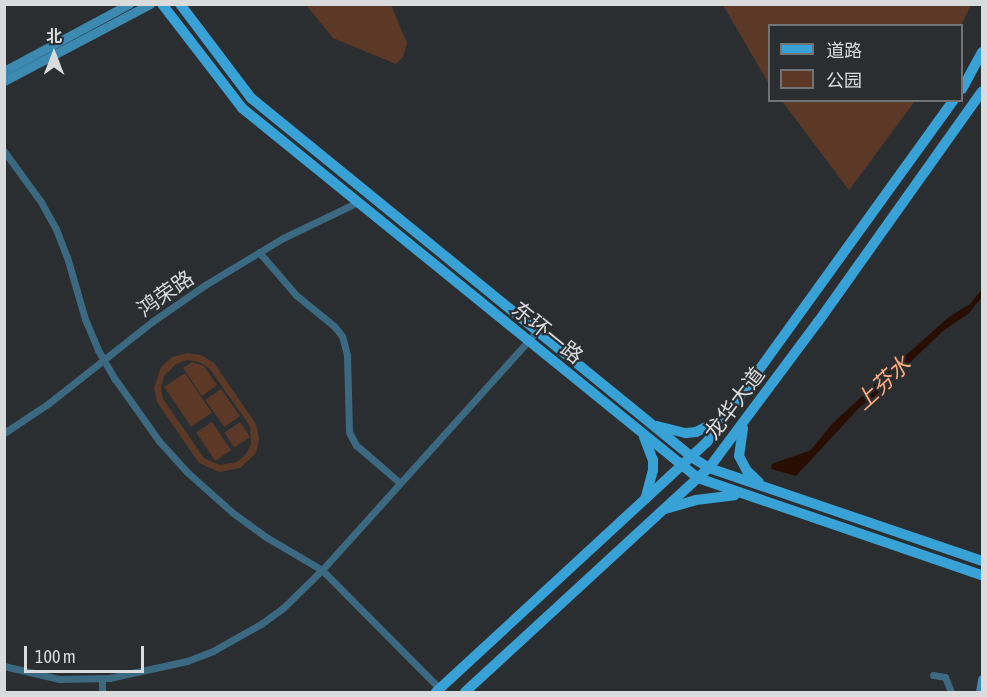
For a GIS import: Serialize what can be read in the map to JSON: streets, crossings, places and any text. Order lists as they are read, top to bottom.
{
  "streets": {
    "main road": ["东环一路", "龙华大道"],
    "street": ["鸿荣路"]
  },
  "crossings": [
    ["鸿荣路", "东环一路"],
    ["东环一路", "龙华大道"]
  ],
  "water": ["上芬水"],
  "legend": ["道路", "公园"],
  "scale_bar": "100 m",
  "north": "top"
}
